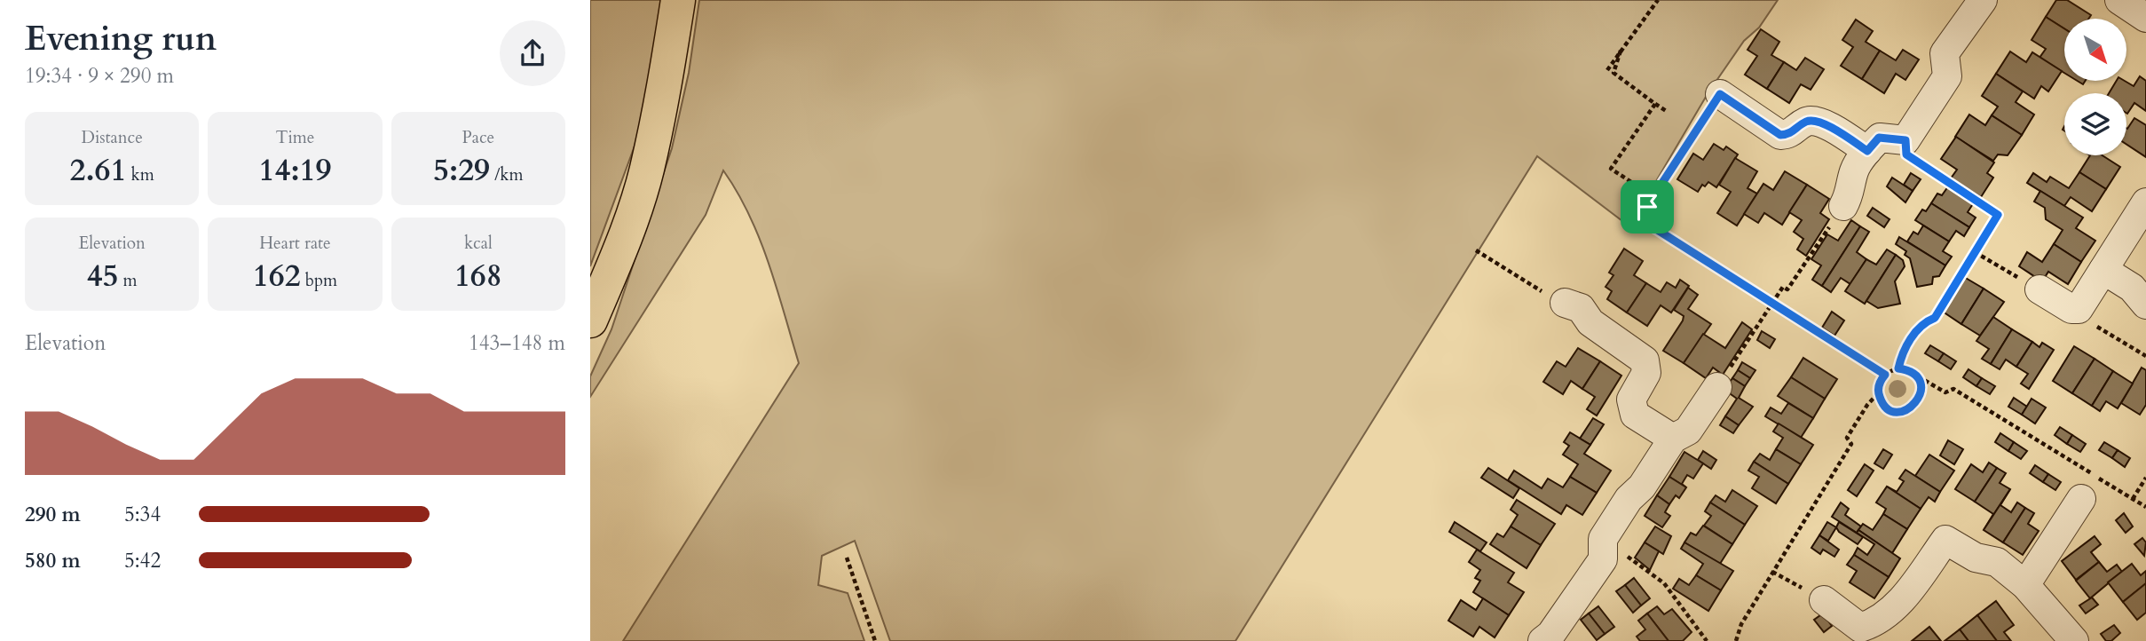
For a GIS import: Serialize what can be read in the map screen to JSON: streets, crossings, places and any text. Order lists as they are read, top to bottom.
{
  "north": "bottom right",
  "page": {
    "heading": ["Evening run", "19:34 · 9 × 290 m"],
    "stats": [
      ["Distance", "2.61 km"],
      ["Time", "14:19"],
      ["Pace", "5:29 /km"],
      ["Elevation", "45 m"],
      ["Heart rate", "162 bpm"],
      ["kcal", "168"]
    ],
    "chart": ["Elevation", "143–148 m"],
    "list": [
      {
        "name": "290 m",
        "note": "5:34"
      },
      {
        "name": "580 m",
        "note": "5:42"
      }
    ]
  }
}
